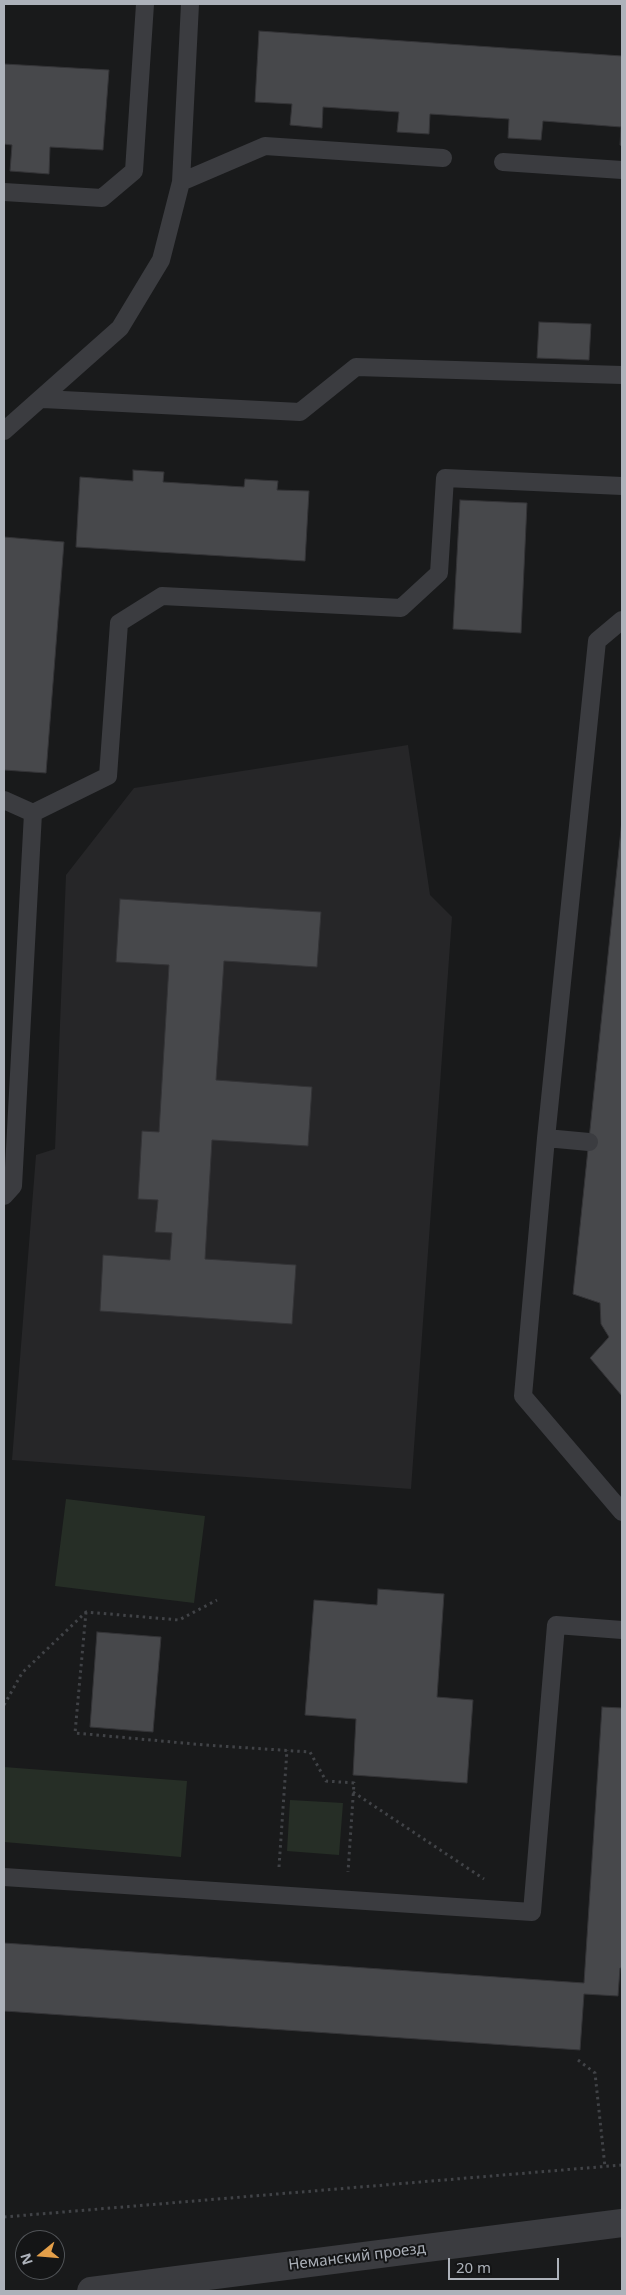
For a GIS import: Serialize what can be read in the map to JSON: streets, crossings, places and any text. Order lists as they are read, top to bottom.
{
  "streets": {
    "street": ["Неманский проезд"]
  },
  "scale_bar": "20 m",
  "north": "left"
}
